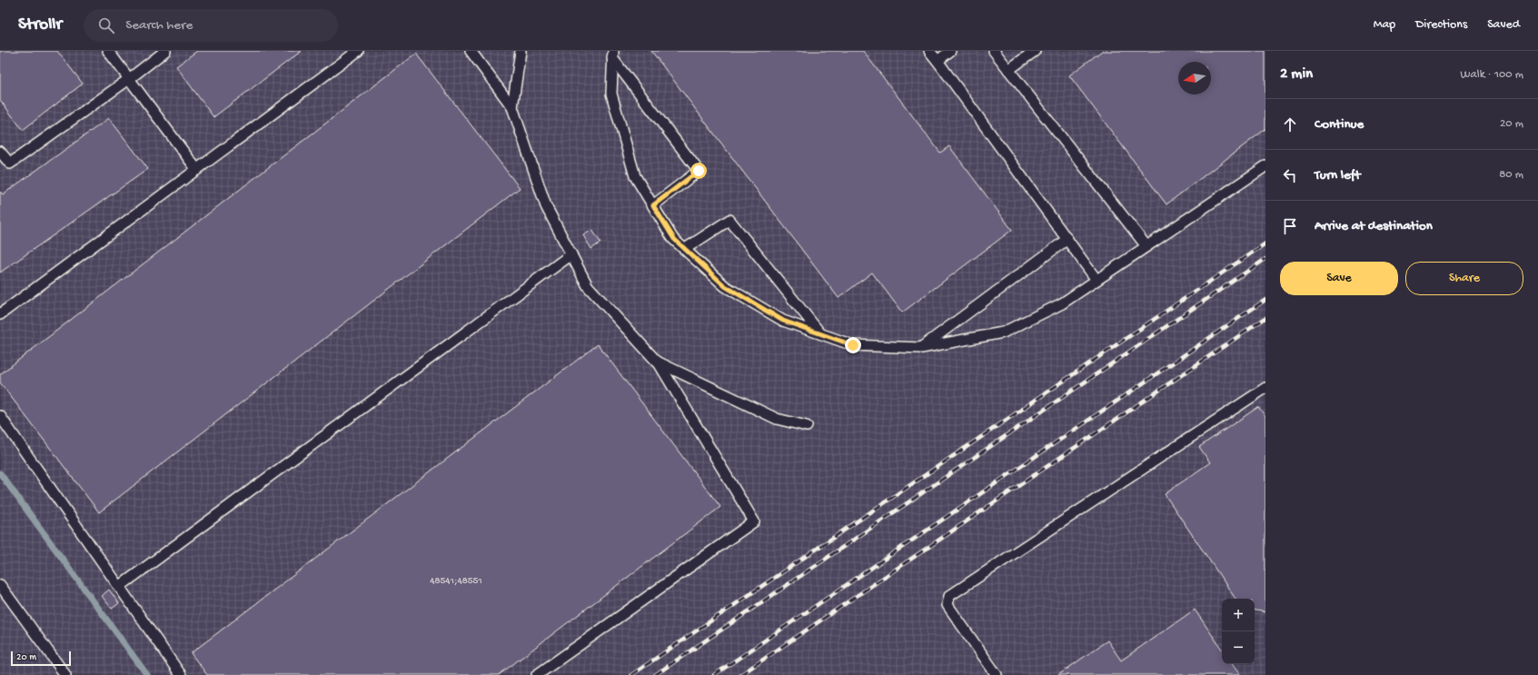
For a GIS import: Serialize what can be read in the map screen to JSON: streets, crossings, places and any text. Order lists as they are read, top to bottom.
{
  "house_numbers": ["48541;48551"],
  "scale_bar": "20 m",
  "north": "left",
  "page": {
    "header": "Strollr",
    "search": "Search here",
    "nav": ["Map", "Directions", "Saved"],
    "heading": ["2 min", "Walk · 100 m"],
    "list": [
      ["Continue", "20 m"],
      ["Turn left", "80 m"],
      "Arrive at destination"
    ],
    "buttons": ["Save", "Share"],
    "map_buttons": ["+", "−"],
    "scale": "20 m"
  }
}
